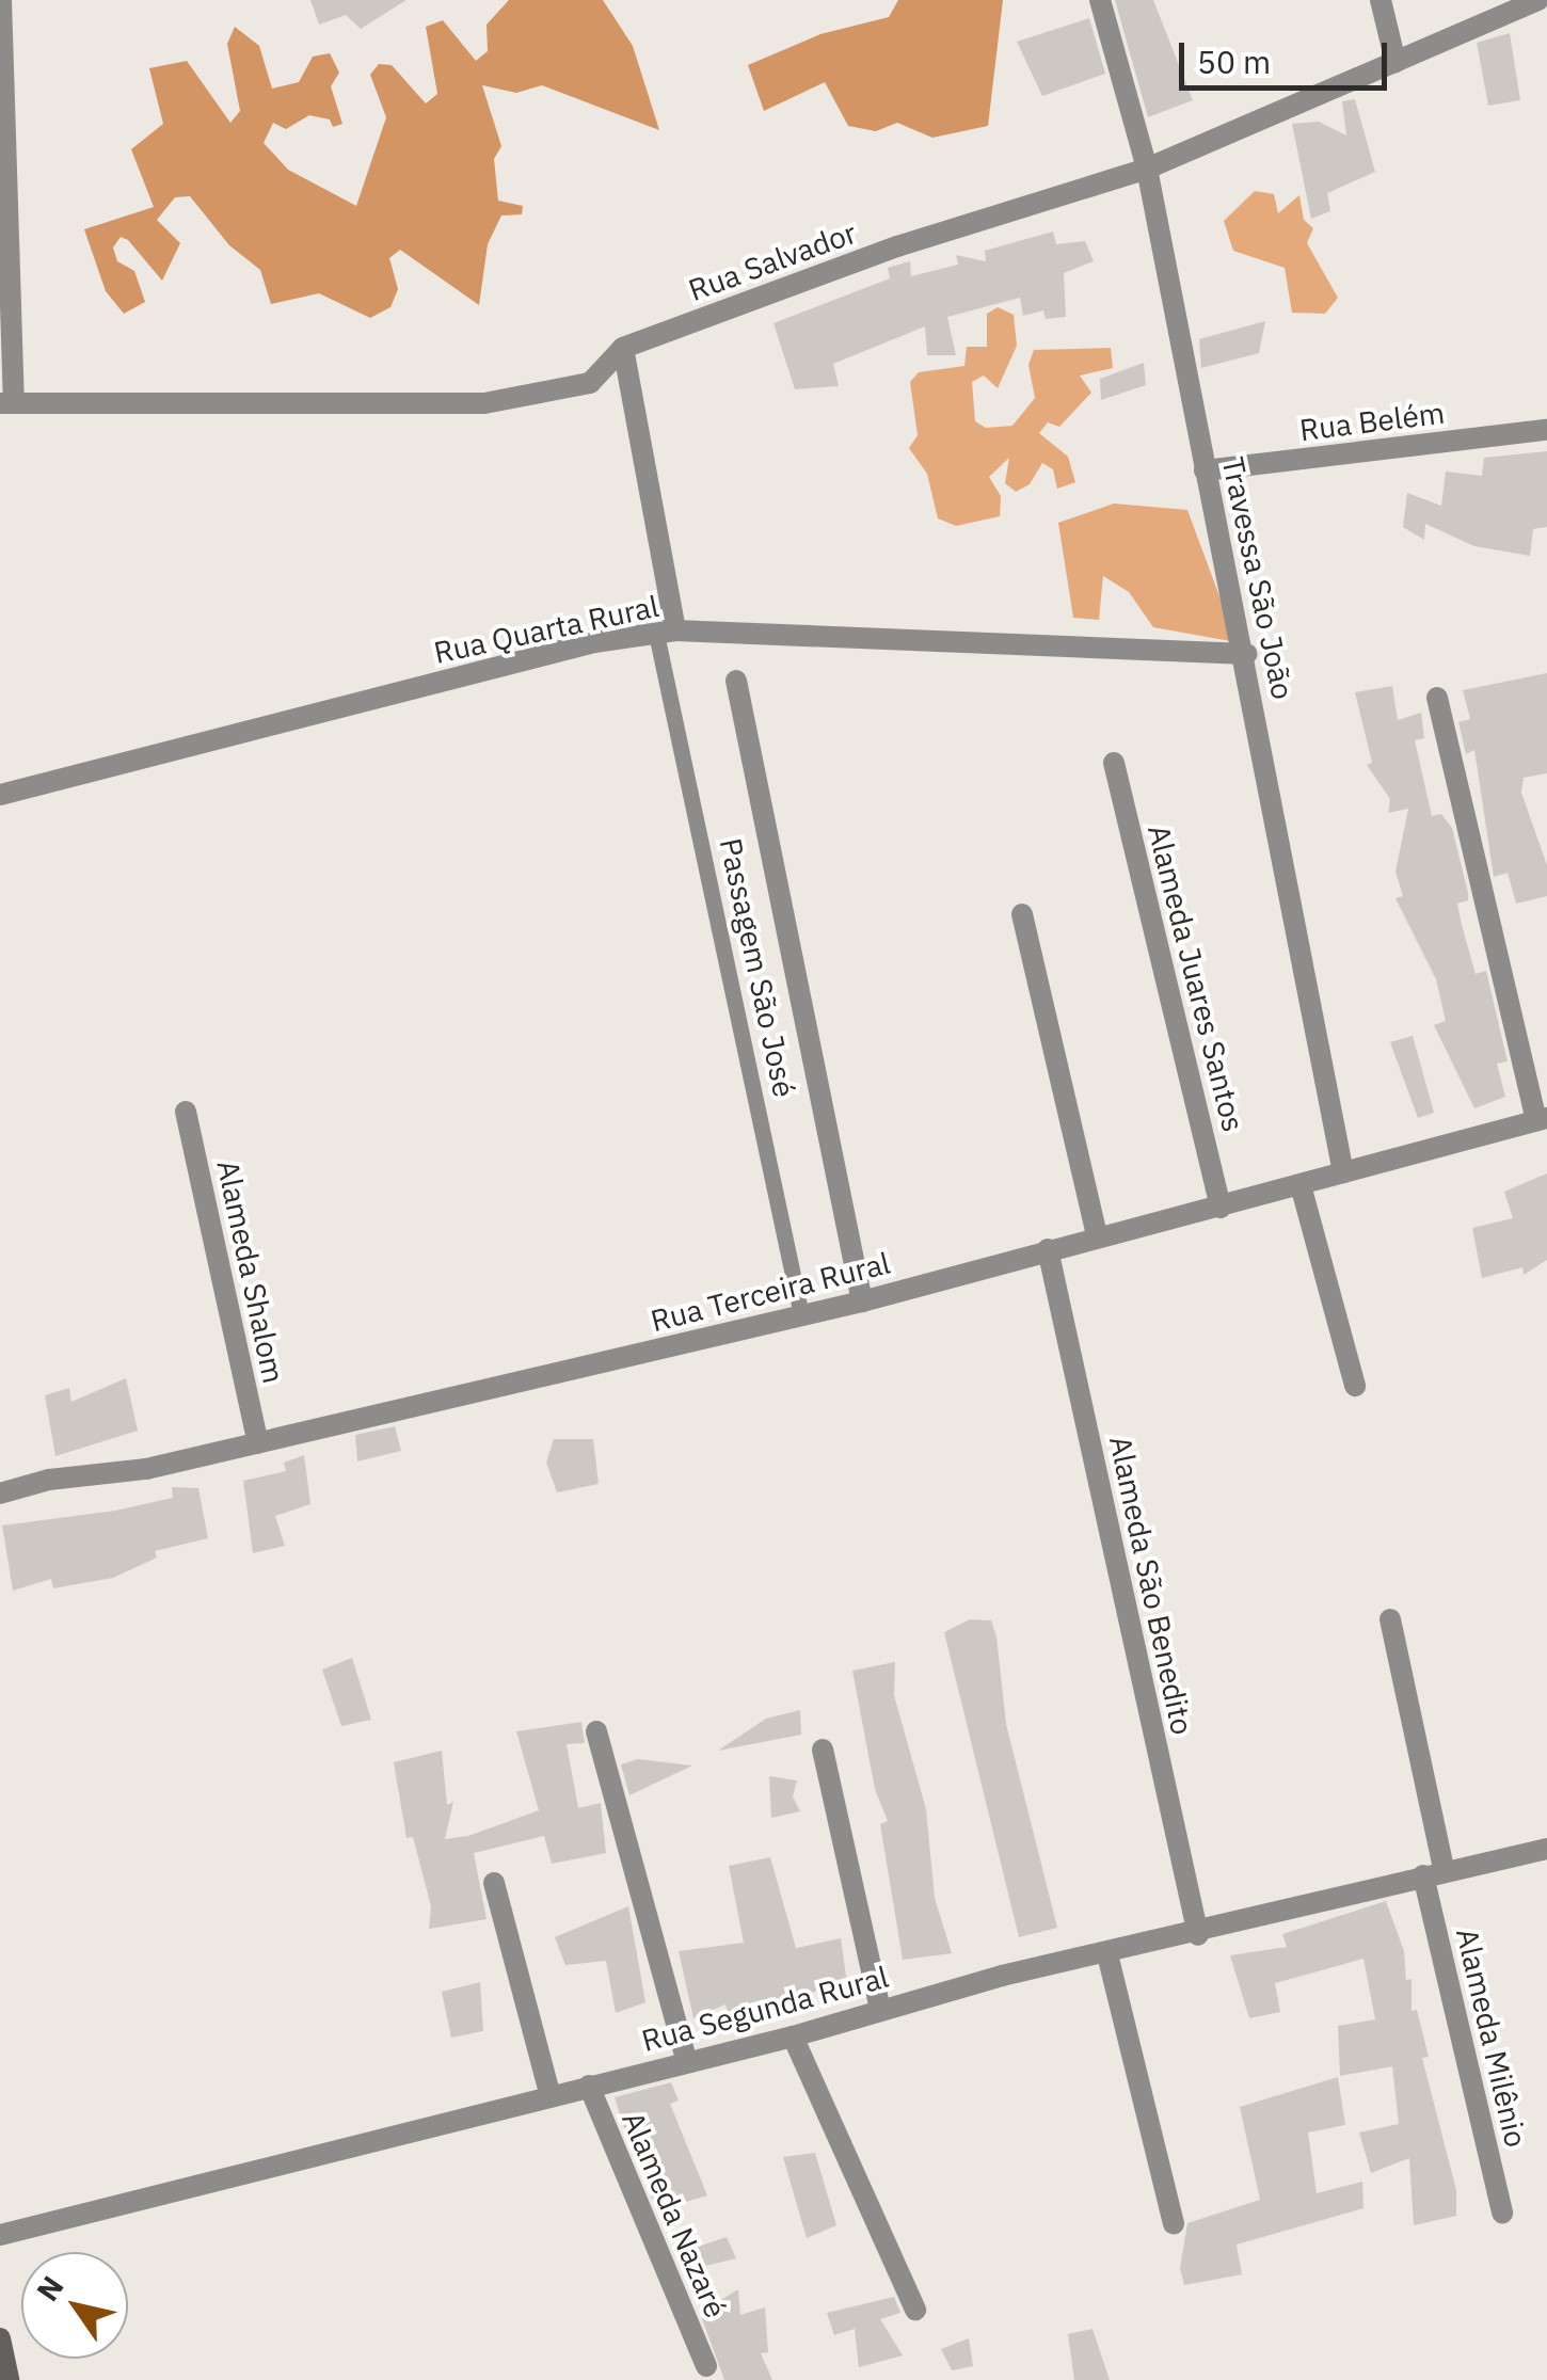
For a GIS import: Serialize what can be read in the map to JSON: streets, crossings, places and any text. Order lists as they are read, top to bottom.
{
  "streets": {
    "street": [
      "Rua Salvador",
      "Rua Belém",
      "Travessa São João",
      "Rua Quarta Rural",
      "Passagem São José",
      "Alameda Juares Santos",
      "Alameda Shalom",
      "Rua Terceira Rural",
      "Alameda São Benedito",
      "Rua Segunda Rural",
      "Alameda Milênio",
      "Alameda Nazaré"
    ]
  },
  "crossings": [
    ["Rua Salvador", "Travessa São João"],
    ["Rua Salvador", "Passagem São José"],
    ["Rua Belém", "Travessa São João"],
    ["Travessa São João", "Rua Quarta Rural"],
    ["Travessa São João", "Rua Terceira Rural"],
    ["Rua Quarta Rural", "Passagem São José"],
    ["Passagem São José", "Rua Terceira Rural"],
    ["Alameda Juares Santos", "Rua Terceira Rural"],
    ["Alameda Shalom", "Rua Terceira Rural"],
    ["Rua Terceira Rural", "Alameda São Benedito"],
    ["Alameda São Benedito", "Rua Segunda Rural"],
    ["Rua Segunda Rural", "Alameda Milênio"],
    ["Rua Segunda Rural", "Alameda Nazaré"]
  ],
  "scale_bar": "50 m",
  "north": "top left"
}
